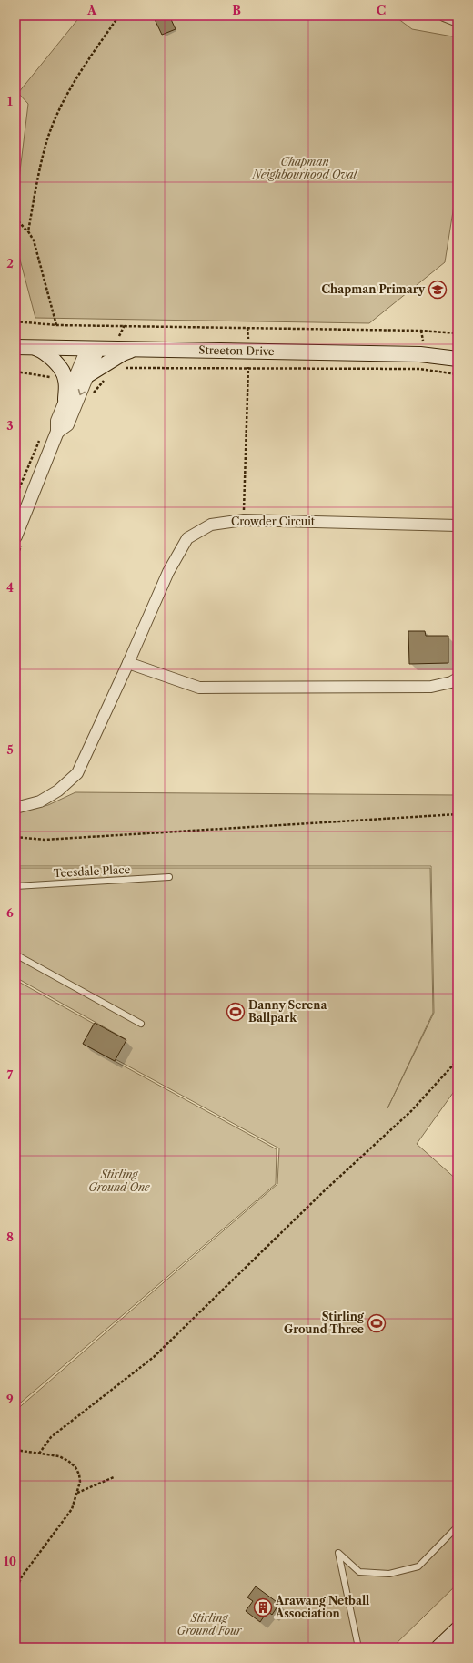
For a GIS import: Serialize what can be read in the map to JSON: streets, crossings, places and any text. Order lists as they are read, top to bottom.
{
  "streets": {
    "main road": ["Streeton Drive"],
    "street": ["Crowder Circuit"],
    "lane": ["Teesdale Place"]
  },
  "parks": ["Chapman Neighbourhood Oval", "Stirling Ground One", "Stirling Ground Four"],
  "places": {
    "school or university": ["Chapman Primary"],
    "sports": ["Danny Serena Ballpark", "Stirling Ground Three"],
    "building": ["Arawang Netball Association"]
  },
  "grid": {
    "columns": ["A", "B", "C"],
    "rows": [
      "1",
      "2",
      "3",
      "4",
      "5",
      "6",
      "7",
      "8",
      "9",
      "10"
    ]
  }
}
